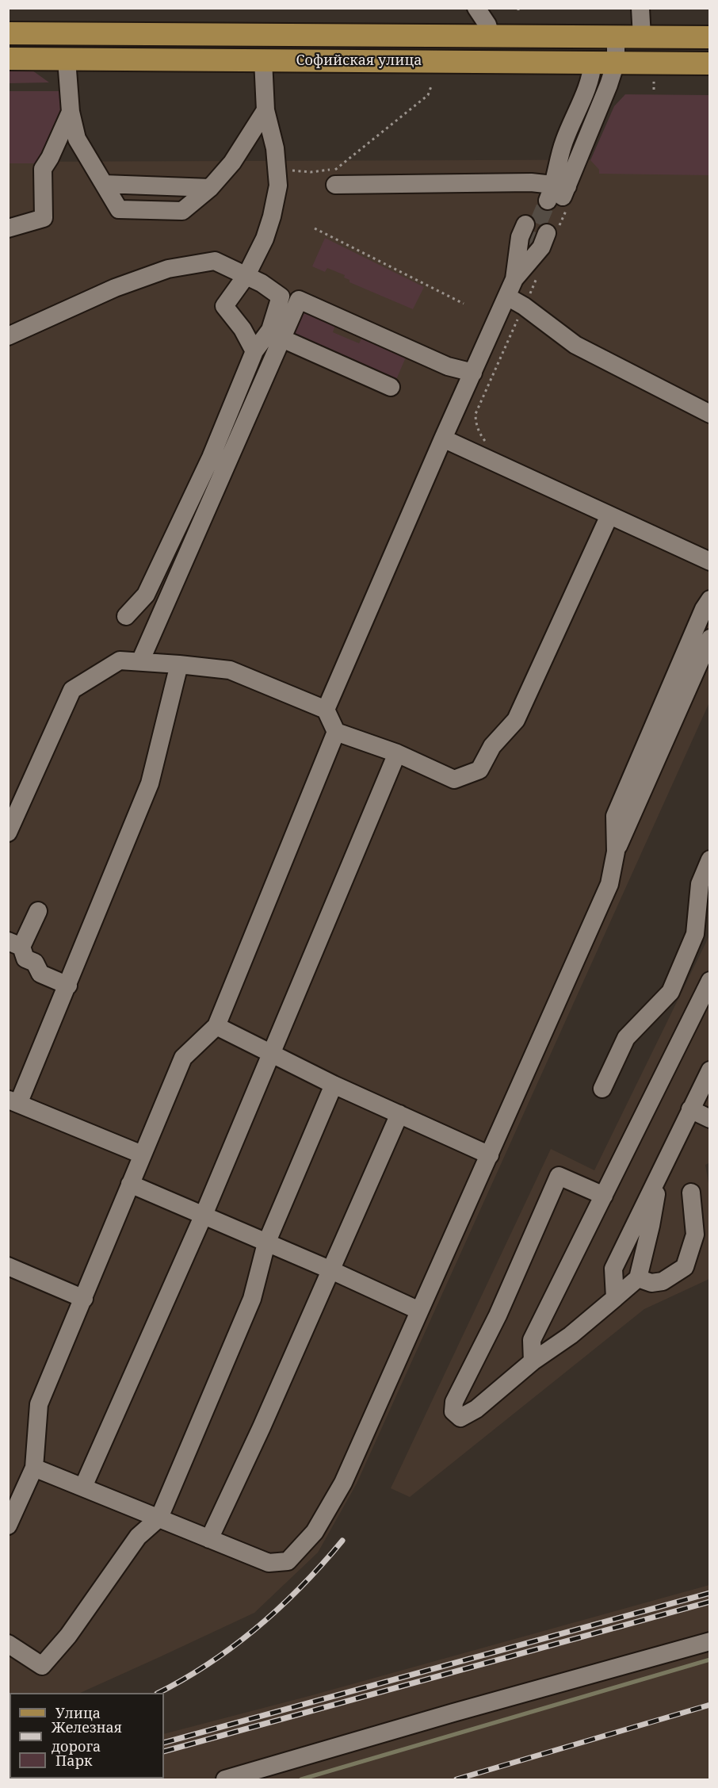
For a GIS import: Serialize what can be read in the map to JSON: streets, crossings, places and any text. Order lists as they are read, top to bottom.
{
  "streets": {
    "main road": ["Софийская улица"]
  },
  "legend": ["Улица", "Железная дорога", "Парк"]
}
